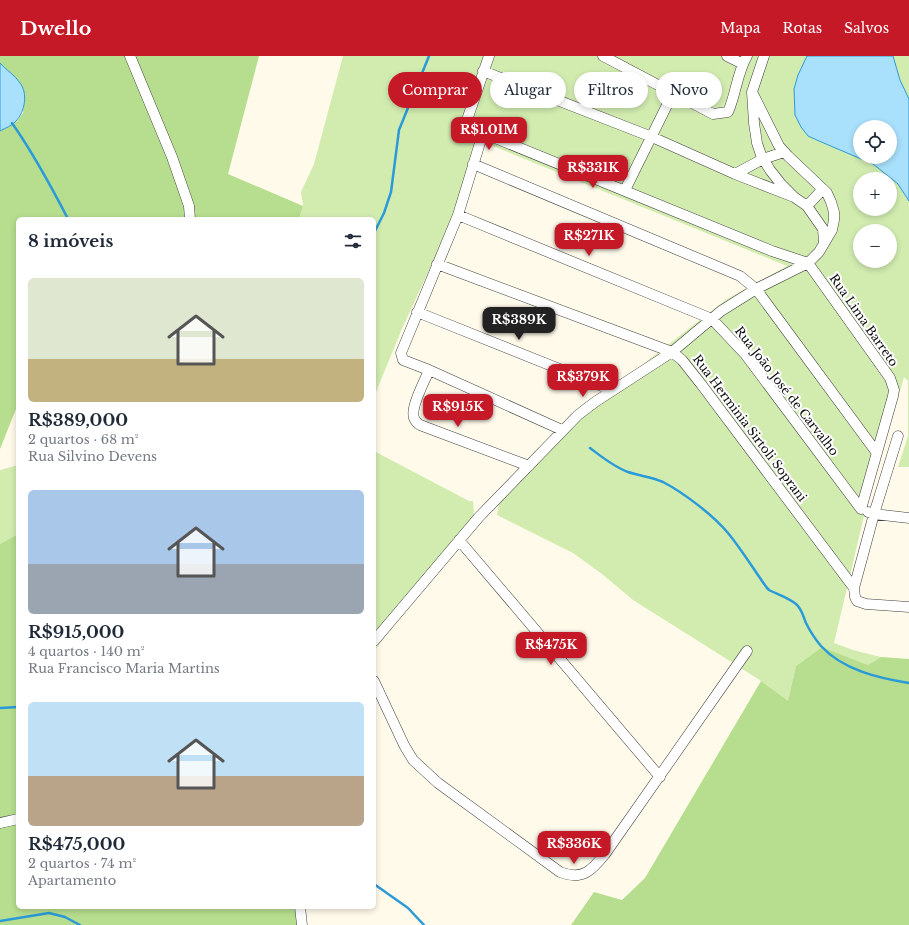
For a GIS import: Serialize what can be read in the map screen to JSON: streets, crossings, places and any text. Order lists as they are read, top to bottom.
{
  "streets": {
    "street": ["Rua Lima Barreto", "Rua João José de Carvalho", "Rua Herminia Sirtoli Soprani"]
  },
  "crossings": [
    ["Rua Lima Barreto", "Rua João José de Carvalho"]
  ],
  "page": {
    "header": "Dwello",
    "nav": ["Mapa", "Rotas", "Salvos"],
    "chip": [
      "Comprar",
      "Alugar",
      "Filtros",
      "Novo"
    ],
    "price": [
      "R$1.01M",
      "R$331K",
      "R$271K",
      "R$389K",
      "R$379K",
      "R$915K",
      "R$475K",
      "R$336K"
    ],
    "map_buttons": ["+", "−"],
    "heading": "8 imóveis",
    "list": [
      {
        "name": "R$389,000",
        "note": "2 quartos · 68 m² · Rua Silvino Devens"
      },
      {
        "name": "R$915,000",
        "note": "4 quartos · 140 m² · Rua Francisco Maria Martins"
      },
      {
        "name": "R$475,000",
        "note": "2 quartos · 74 m² · Apartamento"
      }
    ]
  }
}
